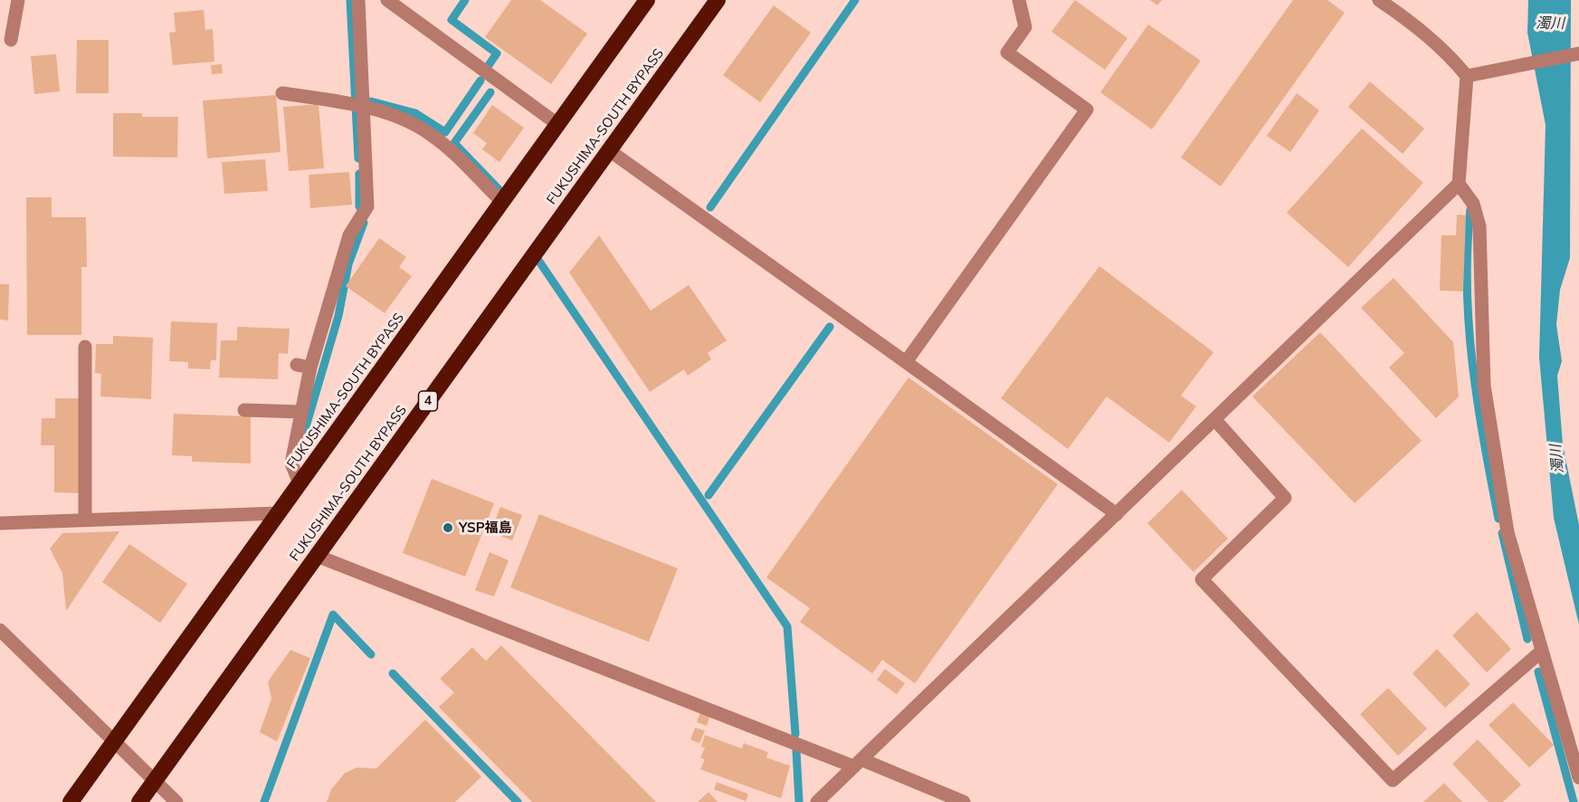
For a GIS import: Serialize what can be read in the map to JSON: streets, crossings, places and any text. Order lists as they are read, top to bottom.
{
  "streets": {
    "highway": ["FUKUSHIMA-SOUTH BYPASS", "4"]
  },
  "water": ["濁川"],
  "places": ["YSP福島"]
}
